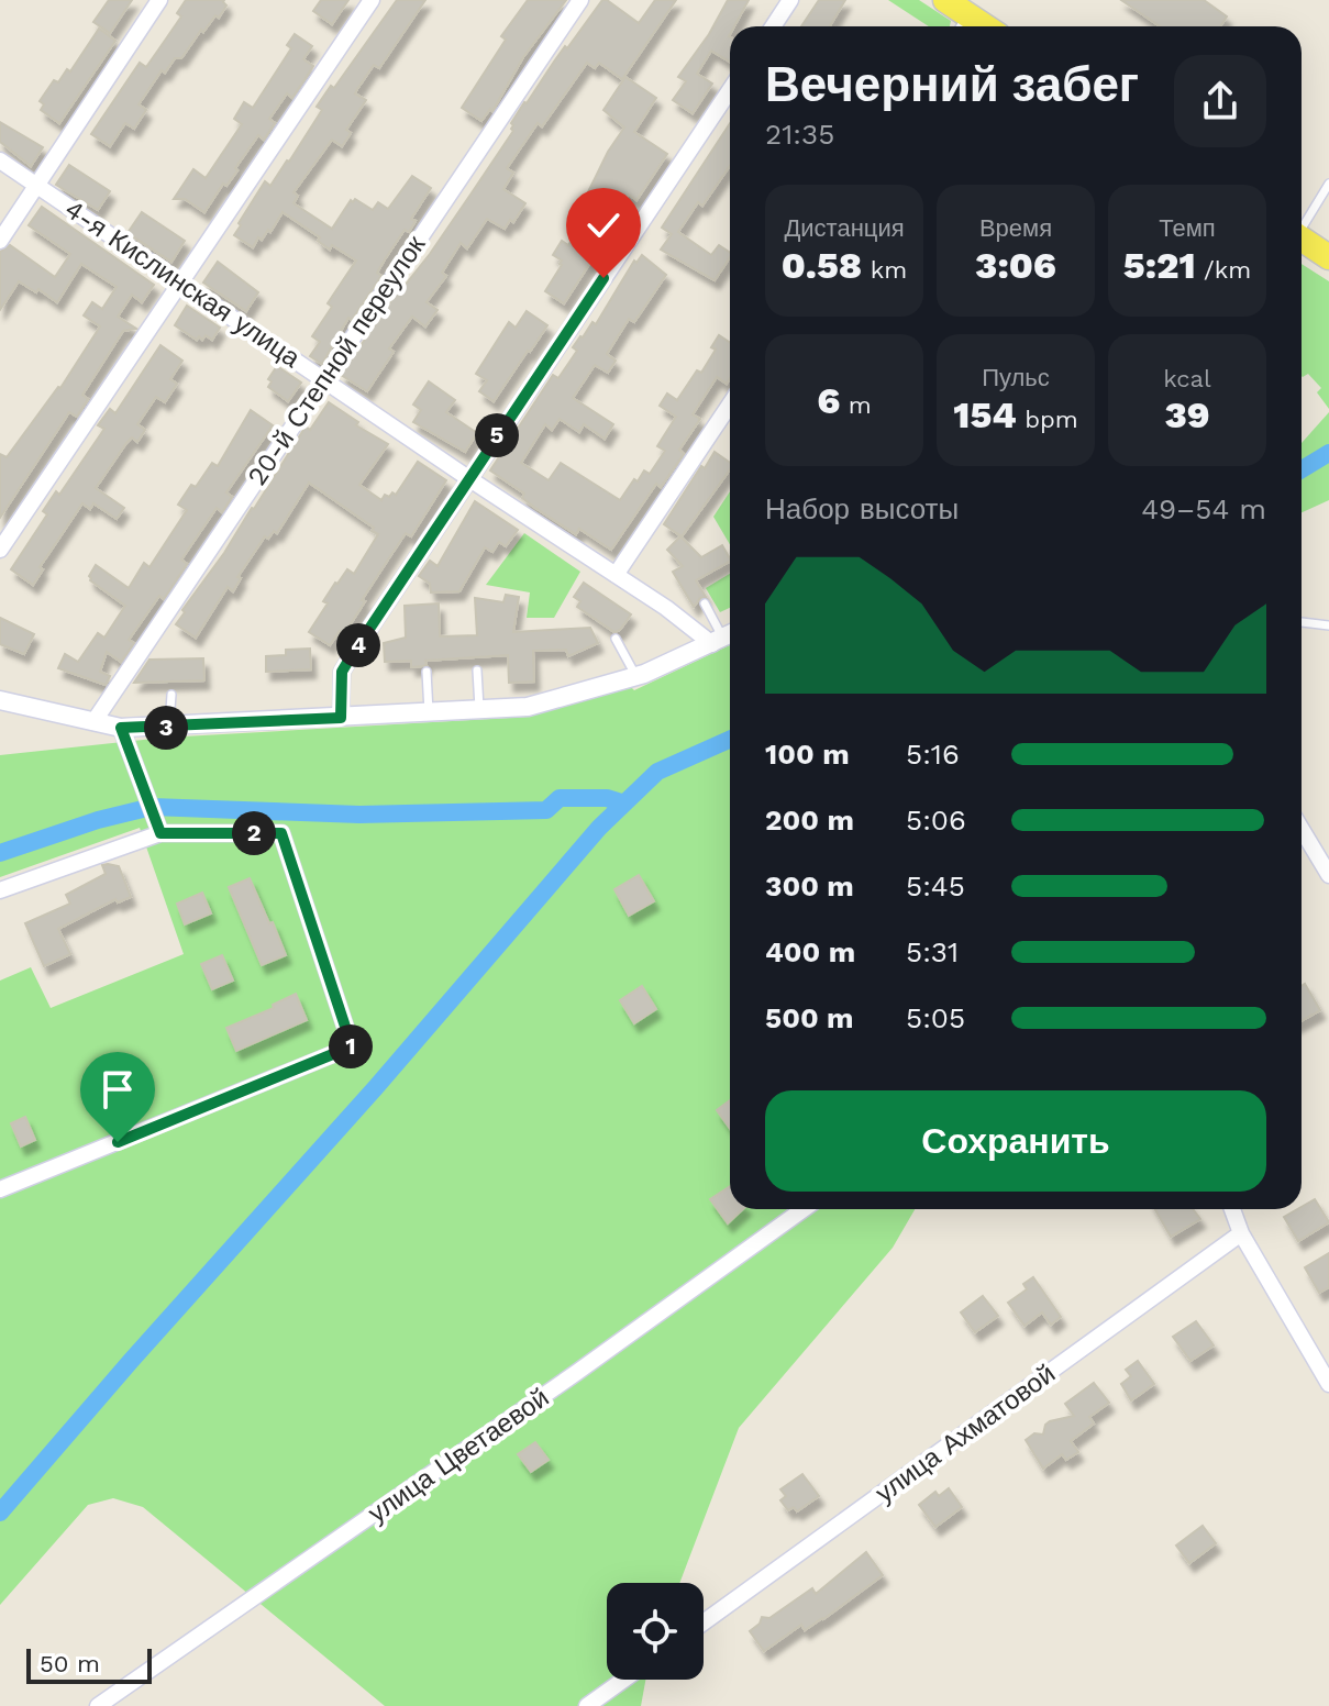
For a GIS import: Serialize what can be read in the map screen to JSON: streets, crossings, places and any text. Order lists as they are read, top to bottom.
{
  "streets": {
    "street": [
      "4-я Кислинская улица",
      "20-й Степной переулок",
      "улица Ахматовой",
      "улица Цветаевой"
    ]
  },
  "crossings": [
    ["4-я Кислинская улица", "20-й Степной переулок"]
  ],
  "scale_bar": "50 m",
  "page": {
    "heading": ["Вечерний забег", "21:35"],
    "stats": [
      ["Дистанция", "0.58 km"],
      ["Время", "3:06"],
      ["Темп", "5:21 /km"],
      ["6 m"],
      ["Пульс", "154 bpm"],
      ["kcal", "39"]
    ],
    "pins": [
      "5",
      "4",
      "3",
      "2",
      "1"
    ],
    "chart": ["Набор высоты", "49–54 m"],
    "list": [
      {
        "name": "100 m",
        "note": "5:16"
      },
      {
        "name": "200 m",
        "note": "5:06"
      },
      {
        "name": "300 m",
        "note": "5:45"
      },
      {
        "name": "400 m",
        "note": "5:31"
      },
      {
        "name": "500 m",
        "note": "5:05"
      }
    ],
    "buttons": "Сохранить",
    "scale": "50 m"
  }
}
